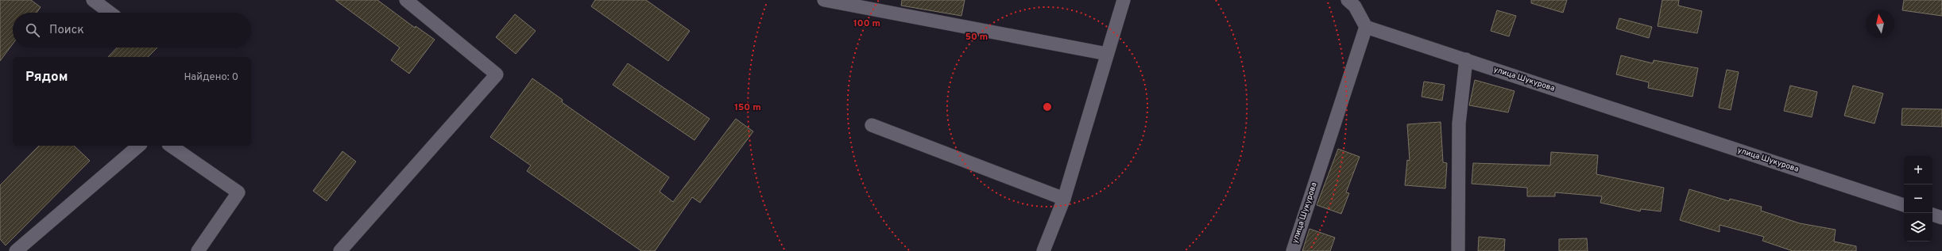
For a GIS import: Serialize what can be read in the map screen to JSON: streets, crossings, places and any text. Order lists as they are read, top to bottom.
{
  "streets": {
    "street": ["улица Шукурова"]
  },
  "north": "top",
  "page": {
    "search": "Поиск",
    "heading": ["Рядом", "Найдено: 0"],
    "map_buttons": ["+", "−"]
  },
  "rings": ["100 m", "50 m", "150 m"]
}
